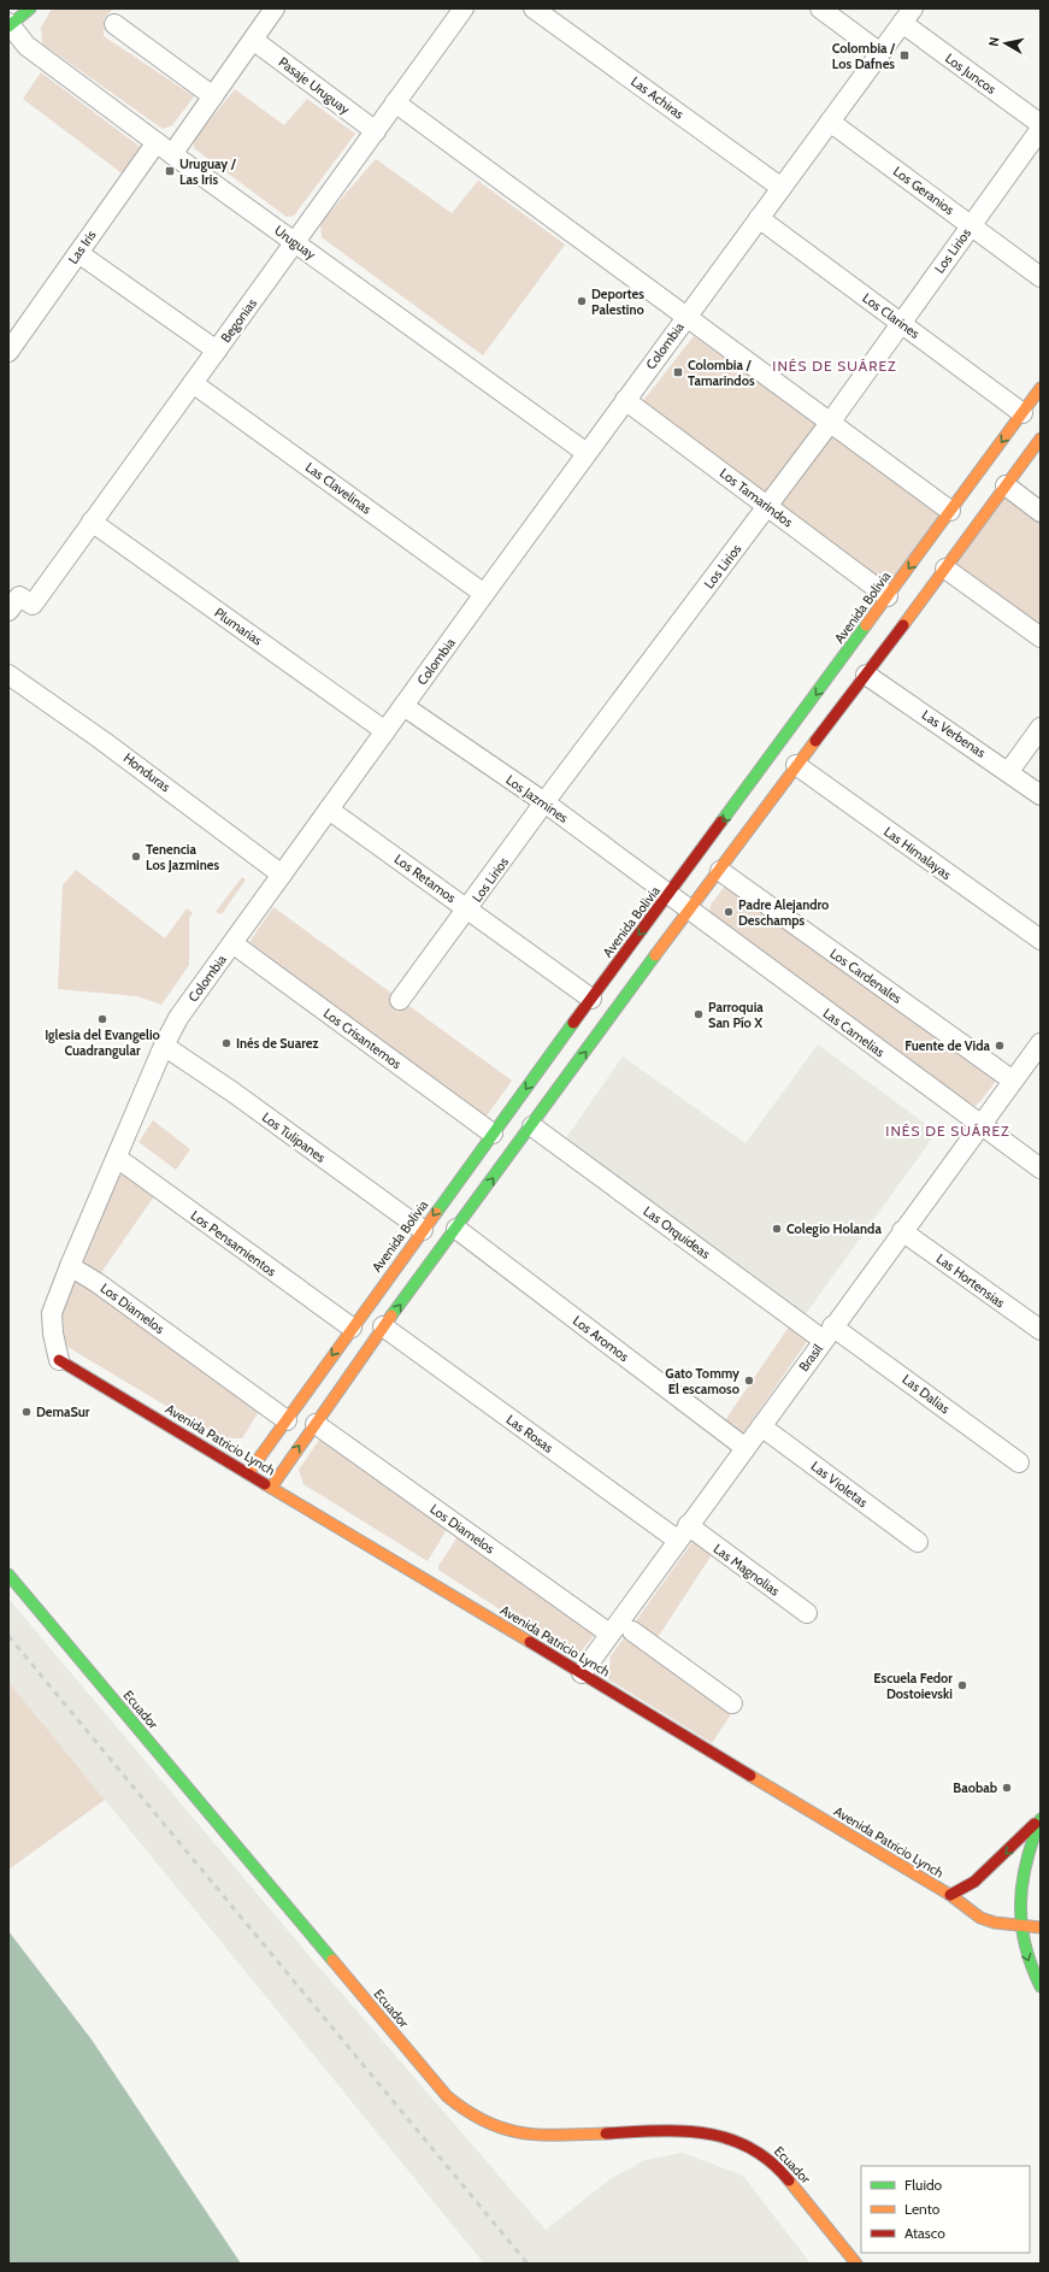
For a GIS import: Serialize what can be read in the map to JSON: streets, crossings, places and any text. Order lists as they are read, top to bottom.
{
  "streets": {
    "street": [
      "Los Juncos",
      "Pasaje Uruguay",
      "Las Achiras",
      "Los Geranios",
      "Uruguay",
      "Las Iris",
      "Los Lirios",
      "Los Clarines",
      "Begonias",
      "Colombia",
      "Las Clavelinas",
      "Los Tamarindos",
      "Avenida Bolivia",
      "Plumarias",
      "Las Verbenas",
      "Honduras",
      "Los Jazmines",
      "Las Himalayas",
      "Los Retamos",
      "Los Cardenales",
      "Las Camelias",
      "Los Crisantemos",
      "Los Tulipanes",
      "Las Orquideas",
      "Los Pensamientos",
      "Las Hortensias",
      "Los Diamelos",
      "Los Aromos",
      "Brasil",
      "Las Dalias",
      "Las Rosas",
      "Avenida Patricio Lynch",
      "Las Violetas",
      "Las Magnolias",
      "Ecuador"
    ]
  },
  "crossings": [
    ["Los Juncos", "Colombia"],
    ["Pasaje Uruguay", "Begonias"],
    ["Las Achiras", "Colombia"],
    ["Los Geranios", "Los Lirios"],
    ["Los Geranios", "Colombia"],
    ["Uruguay", "Las Iris"],
    ["Uruguay", "Begonias"],
    ["Uruguay", "Colombia"],
    ["Los Lirios", "Los Clarines"],
    ["Los Lirios", "Los Tamarindos"],
    ["Los Lirios", "Los Jazmines"],
    ["Los Lirios", "Los Retamos"],
    ["Los Clarines", "Colombia"],
    ["Los Clarines", "Avenida Bolivia"],
    ["Begonias", "Las Clavelinas"],
    ["Begonias", "Plumarias"],
    ["Colombia", "Las Clavelinas"],
    ["Colombia", "Los Tamarindos"],
    ["Colombia", "Plumarias"],
    ["Colombia", "Honduras"],
    ["Colombia", "Los Jazmines"],
    ["Colombia", "Los Retamos"],
    ["Colombia", "Los Crisantemos"],
    ["Colombia", "Los Tulipanes"],
    ["Colombia", "Los Pensamientos"],
    ["Colombia", "Los Diamelos"],
    ["Colombia", "Avenida Patricio Lynch"],
    ["Los Tamarindos", "Avenida Bolivia"],
    ["Avenida Bolivia", "Los Jazmines"],
    ["Avenida Bolivia", "Los Retamos"],
    ["Avenida Bolivia", "Las Camelias"],
    ["Avenida Bolivia", "Los Crisantemos"],
    ["Avenida Bolivia", "Los Tulipanes"],
    ["Avenida Bolivia", "Los Pensamientos"],
    ["Avenida Bolivia", "Los Diamelos"],
    ["Avenida Bolivia", "Avenida Patricio Lynch"],
    ["Los Jazmines", "Las Camelias"],
    ["Los Cardenales", "Brasil"],
    ["Las Camelias", "Brasil"],
    ["Las Orquideas", "Brasil"],
    ["Las Orquideas", "Las Dalias"],
    ["Las Hortensias", "Brasil"],
    ["Los Diamelos", "Brasil"],
    ["Los Aromos", "Brasil"],
    ["Brasil", "Las Dalias"],
    ["Brasil", "Las Rosas"],
    ["Brasil", "Avenida Patricio Lynch"],
    ["Brasil", "Las Violetas"],
    ["Brasil", "Las Magnolias"],
    ["Las Rosas", "Las Magnolias"]
  ],
  "districts": ["INÉS DE SUÁREZ", "INÉS DE SUÁREZ"],
  "places": {
    "transit": ["Colombia / Los Dafnes", "Uruguay / Las Iris", "Colombia / Tamarindos"],
    "other": [
      "Deportes Palestino",
      "Tenencia Los Jazmines",
      "Padre Alejandro Deschamps",
      "Parroquia San Pío X",
      "Iglesia del Evangelio Cuadrangular",
      "Inés de Suarez",
      "Fuente de Vida",
      "Colegio Holanda",
      "Gato Tommy El escamoso",
      "DemaSur",
      "Escuela Fedor Dostoievski",
      "Baobab"
    ]
  },
  "legend": ["Fluido", "Lento", "Atasco"],
  "north": "left"
}
